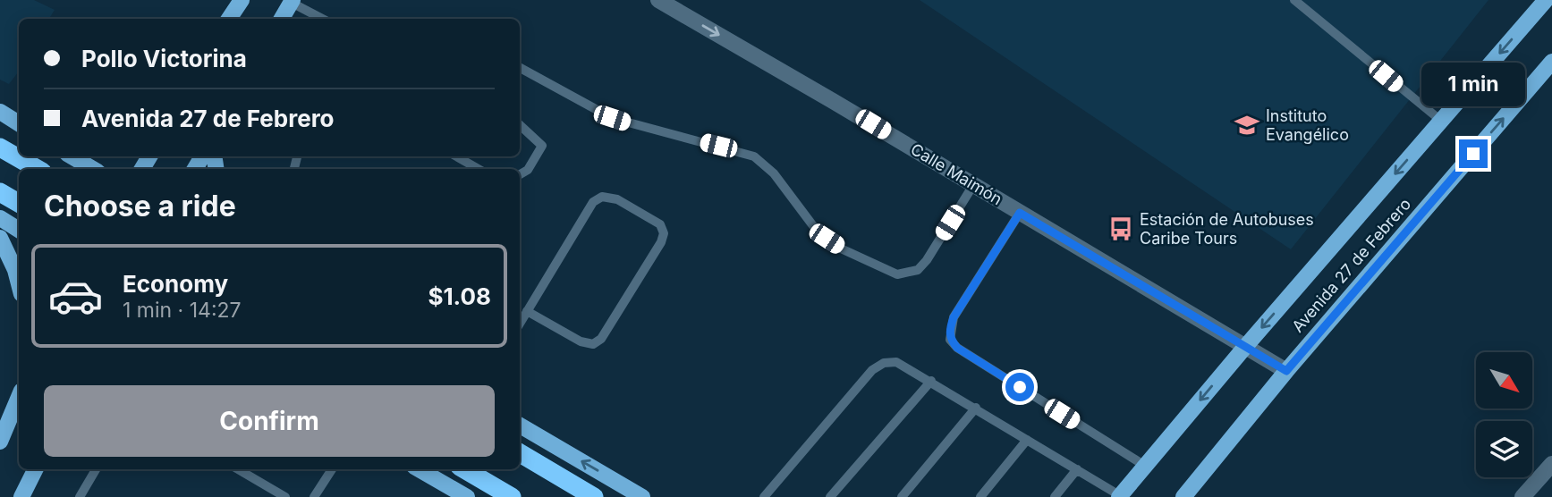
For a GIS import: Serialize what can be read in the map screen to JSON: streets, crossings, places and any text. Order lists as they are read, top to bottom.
{
  "streets": {
    "main road": ["Avenida 27 de Febrero"],
    "street": ["Calle Maimón"]
  },
  "crossings": [
    ["Calle Maimón", "Avenida 27 de Febrero"]
  ],
  "one_way": ["Calle Maimón"],
  "places": {
    "school or university": ["Instituto Evangélico"],
    "bus stop": ["Estación de Autobuses Caribe Tours"]
  },
  "north": "bottom right",
  "page": {
    "banner": ["Pollo Victorina", "Avenida 27 de Febrero"],
    "bubble": "1 min",
    "heading": "Choose a ride",
    "list": [
      {
        "name": "Economy",
        "note": "1 min · 14:27",
        "value": "$1.08"
      }
    ],
    "buttons": "Confirm"
  }
}
